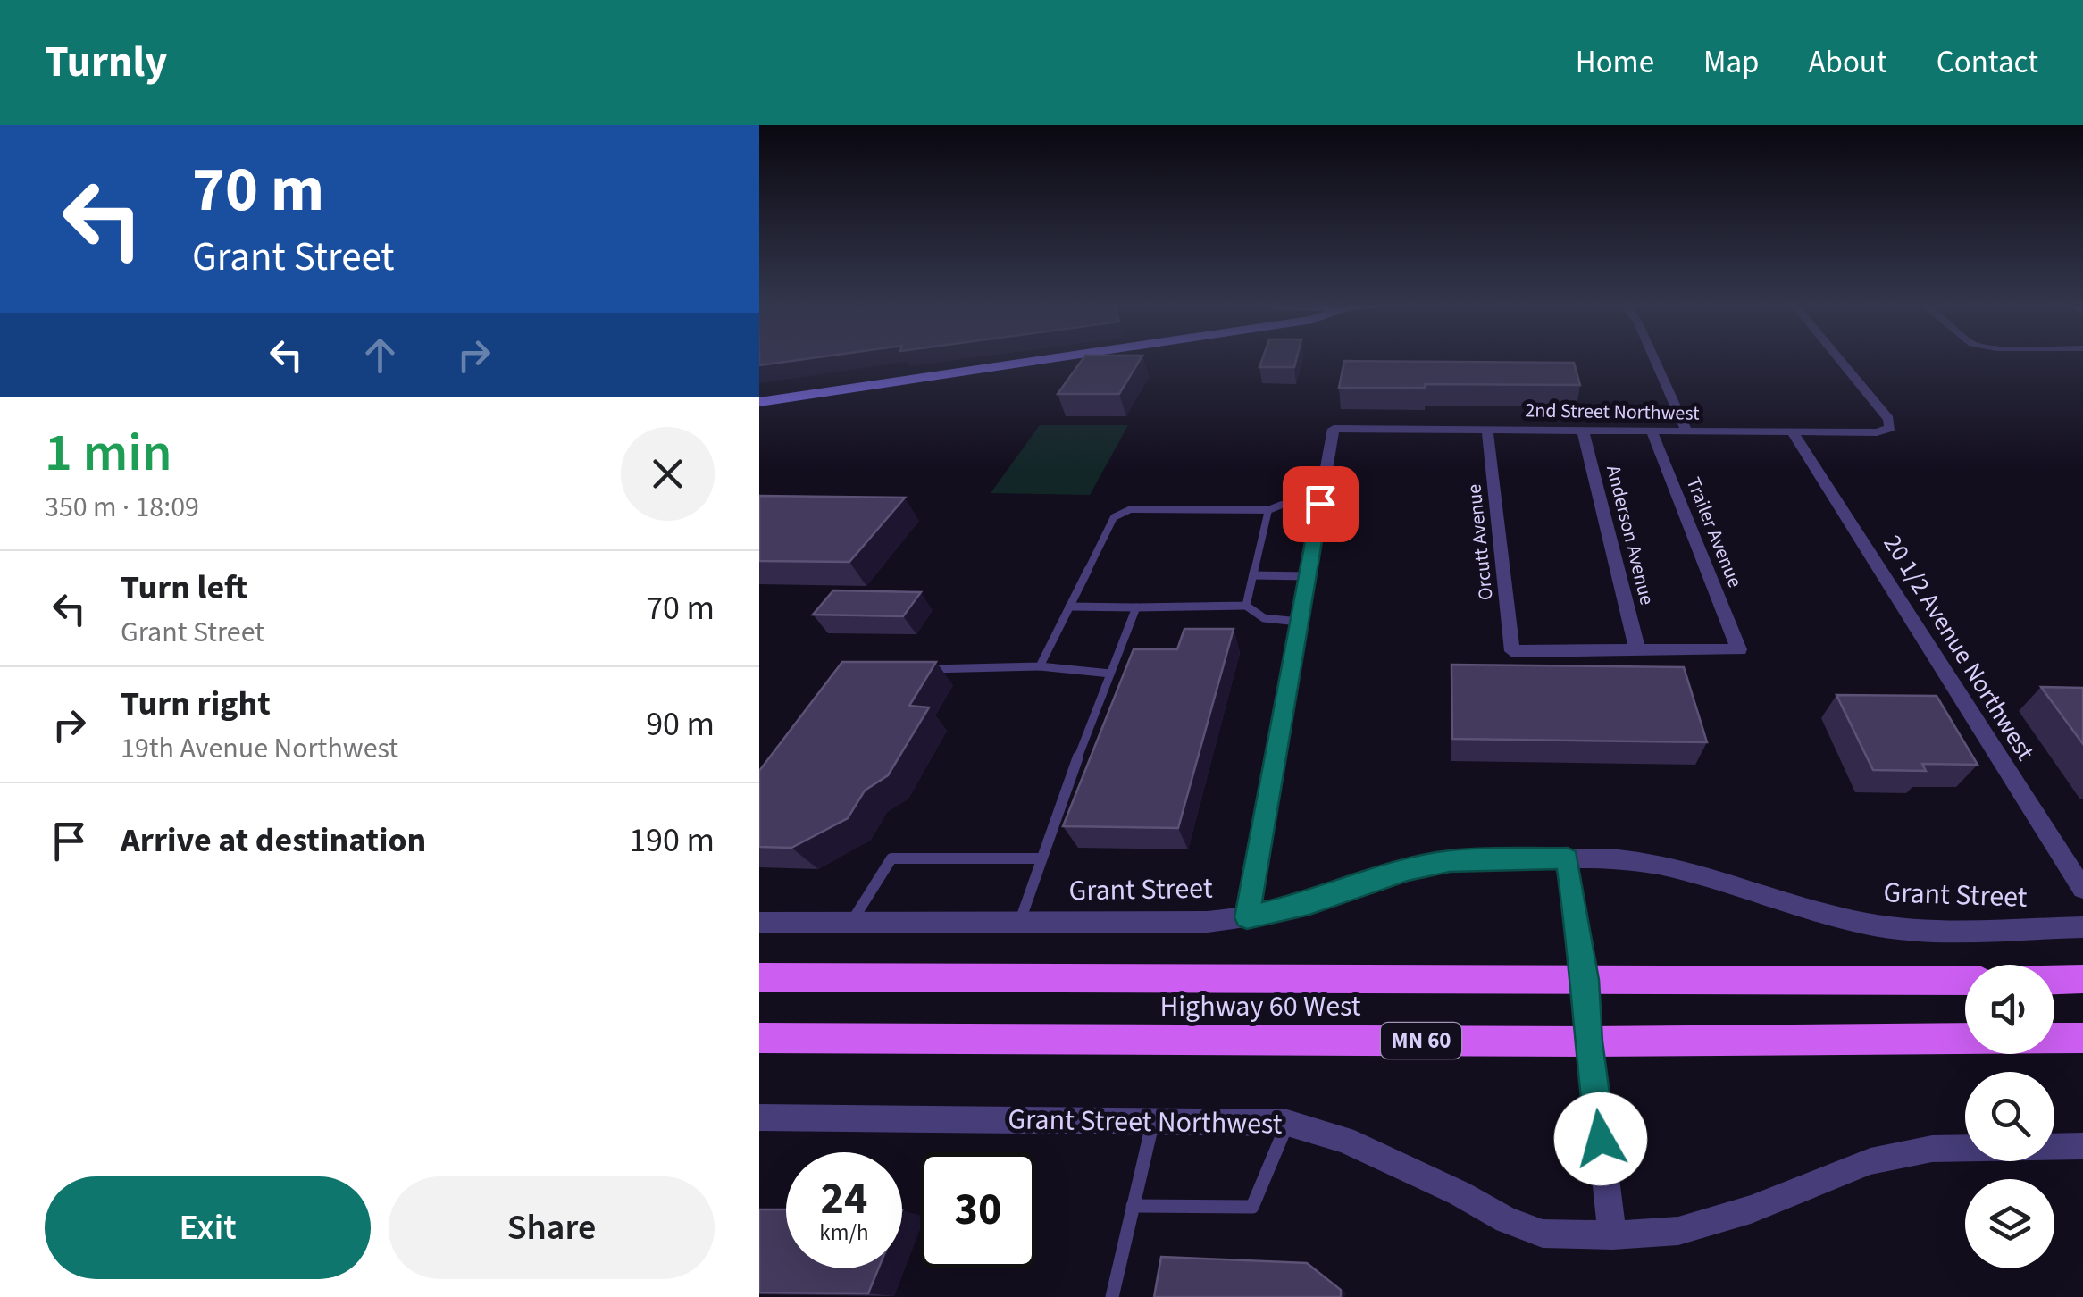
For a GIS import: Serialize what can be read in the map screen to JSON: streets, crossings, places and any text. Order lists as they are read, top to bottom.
{
  "streets": {
    "main road": ["Highway 60 West", "MN 60"],
    "street": [
      "2nd Street Northwest",
      "Trailer Avenue",
      "Anderson Avenue",
      "Orcutt Avenue",
      "20 1/2 Avenue Northwest",
      "Grant Street",
      "Grant Street Northwest"
    ]
  },
  "crossings": [
    ["2nd Street Northwest", "Trailer Avenue"],
    ["2nd Street Northwest", "Anderson Avenue"],
    ["2nd Street Northwest", "Orcutt Avenue"],
    ["2nd Street Northwest", "20 1/2 Avenue Northwest"],
    ["Trailer Avenue", "Anderson Avenue"],
    ["Trailer Avenue", "Orcutt Avenue"],
    ["Anderson Avenue", "Orcutt Avenue"]
  ],
  "page": {
    "header": "Turnly",
    "nav": [
      "Home",
      "Map",
      "About",
      "Contact"
    ],
    "turn": ["70 m", "Grant Street"],
    "heading": ["1 min", "350 m · 18:09"],
    "list": [
      {
        "name": "Turn left",
        "note": "Grant Street",
        "value": "70 m"
      },
      {
        "name": "Turn right",
        "note": "19th Avenue Northwest",
        "value": "90 m"
      },
      {
        "name": "Arrive at destination",
        "value": "190 m"
      }
    ],
    "speed": "24 km/h",
    "limit": "30",
    "buttons": ["Exit", "Share"]
  }
}
